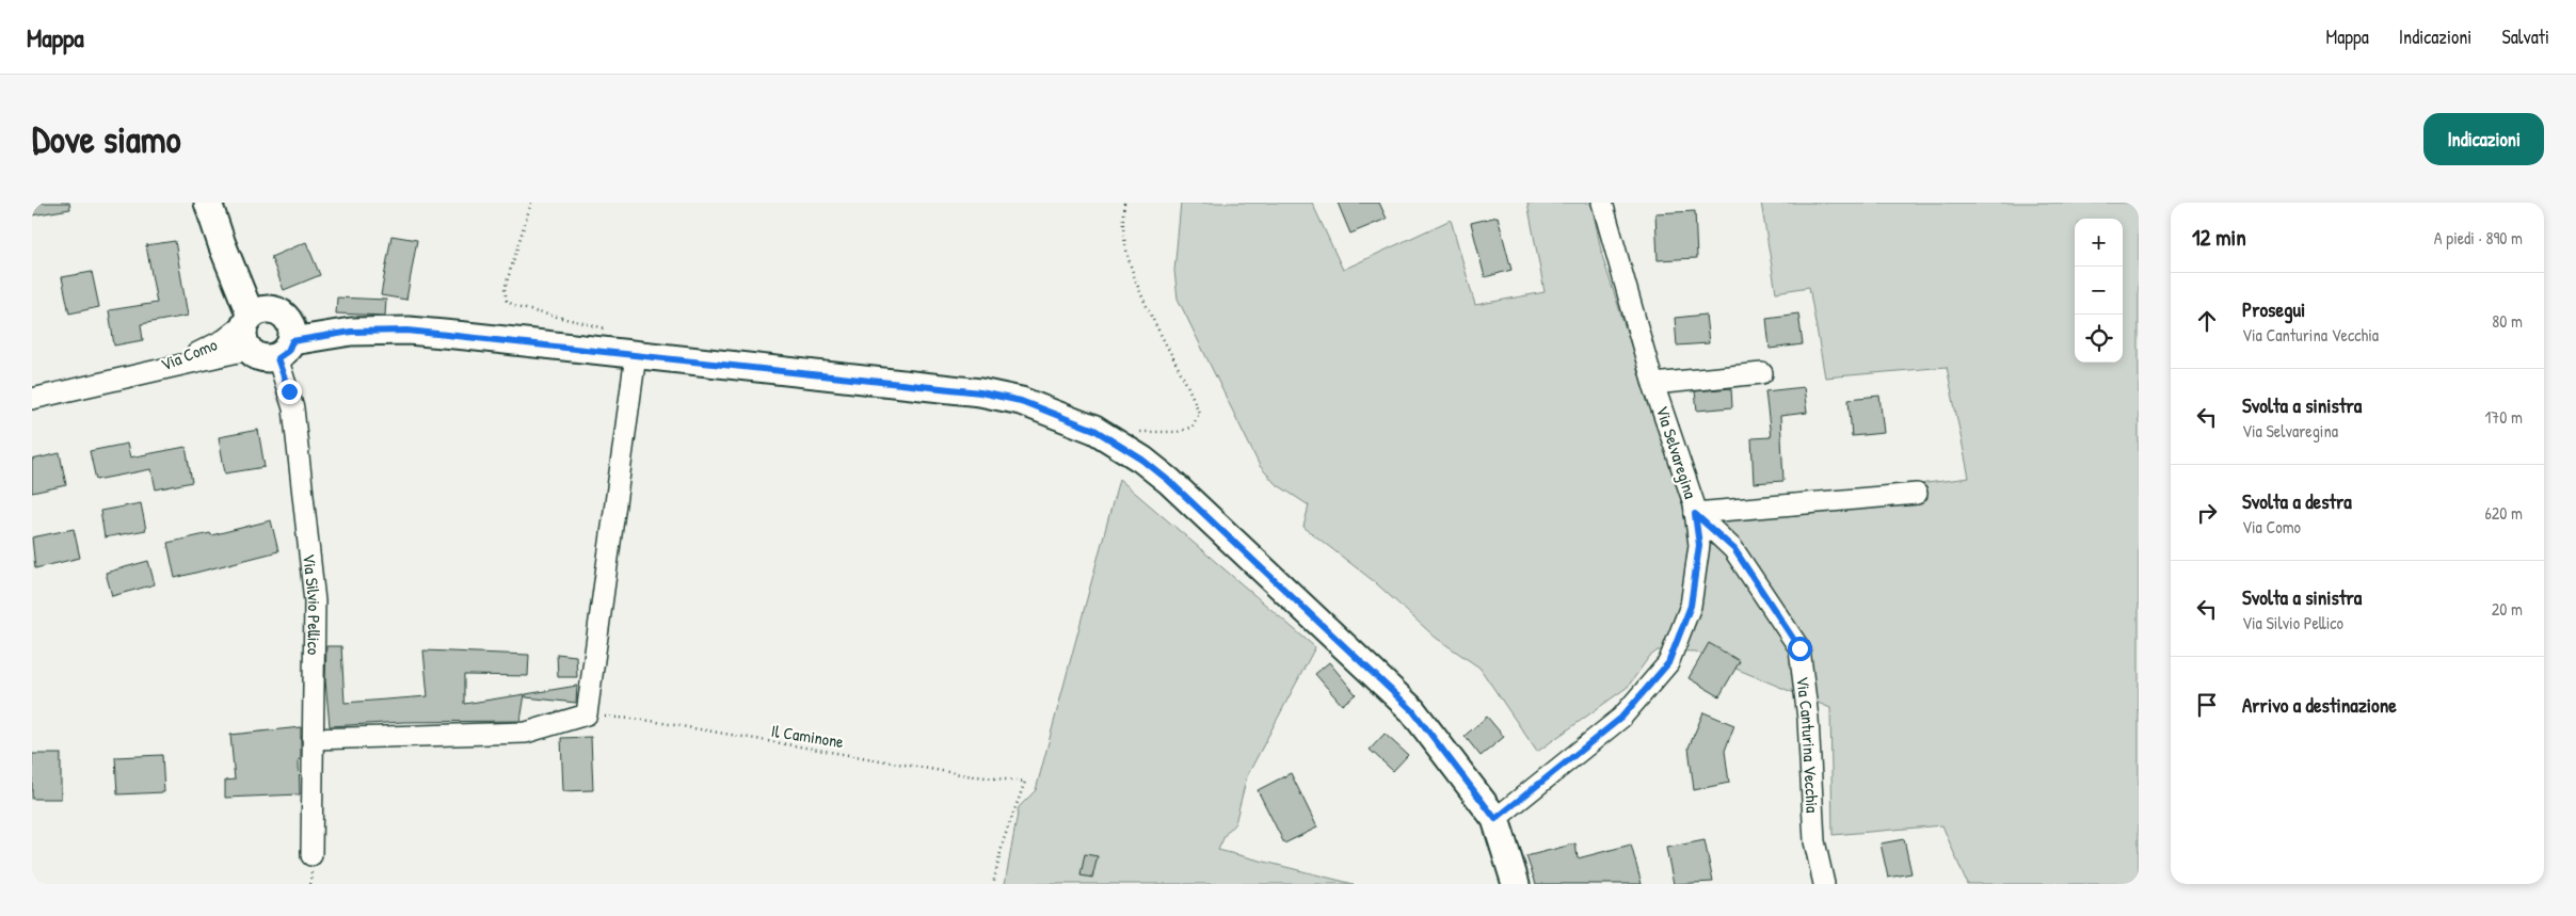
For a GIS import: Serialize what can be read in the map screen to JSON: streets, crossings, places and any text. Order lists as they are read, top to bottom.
{
  "streets": {
    "main road": ["Via Como"],
    "street": ["Via Selvaregina", "Via Silvio Pellico", "Via Canturina Vecchia"],
    "path": ["Il Caminone"]
  },
  "crossings": [
    ["Via Como", "Via Selvaregina"],
    ["Via Como", "Via Silvio Pellico"],
    ["Via Selvaregina", "Via Canturina Vecchia"]
  ],
  "page": {
    "header": "Mappa",
    "nav": ["Mappa", "Indicazioni", "Salvati"],
    "buttons": "Indicazioni",
    "title": "Dove siamo",
    "heading": ["12 min", "A piedi · 890 m"],
    "map_buttons": ["+", "−"],
    "list": [
      ["Prosegui", "Via Canturina Vecchia", "80 m"],
      ["Svolta a sinistra", "Via Selvaregina", "170 m"],
      ["Svolta a destra", "Via Como", "620 m"],
      ["Svolta a sinistra", "Via Silvio Pellico", "20 m"],
      "Arrivo a destinazione"
    ]
  }
}
